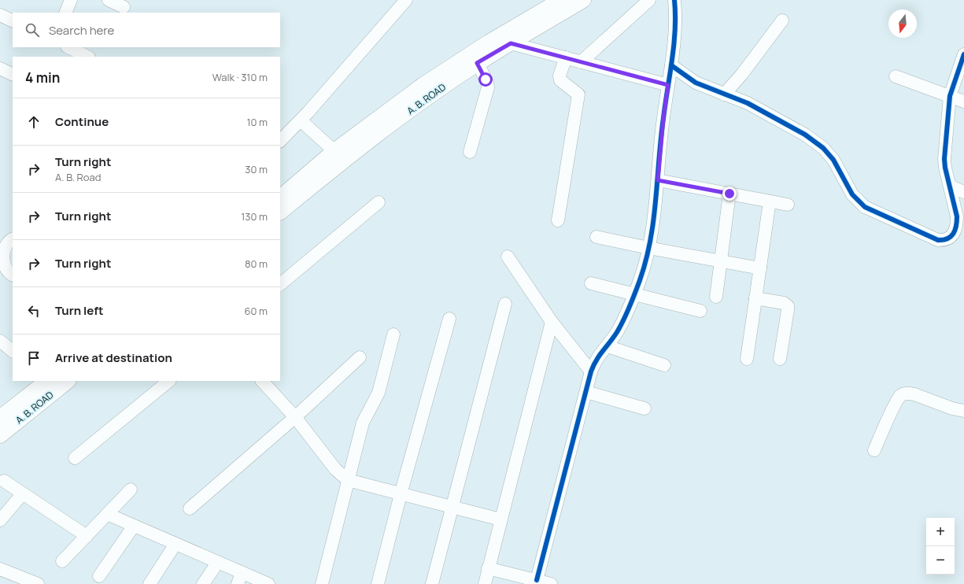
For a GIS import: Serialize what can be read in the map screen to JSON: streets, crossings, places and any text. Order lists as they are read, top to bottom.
{
  "streets": {
    "main road": ["A. B. ROAD"]
  },
  "north": "bottom",
  "page": {
    "search": "Search here",
    "heading": ["4 min", "Walk · 310 m"],
    "list": [
      ["Continue", "10 m"],
      ["Turn right", "A. B. Road", "30 m"],
      ["Turn right", "130 m"],
      ["Turn right", "80 m"],
      ["Turn left", "60 m"],
      "Arrive at destination"
    ],
    "map_buttons": ["+", "−"]
  }
}
